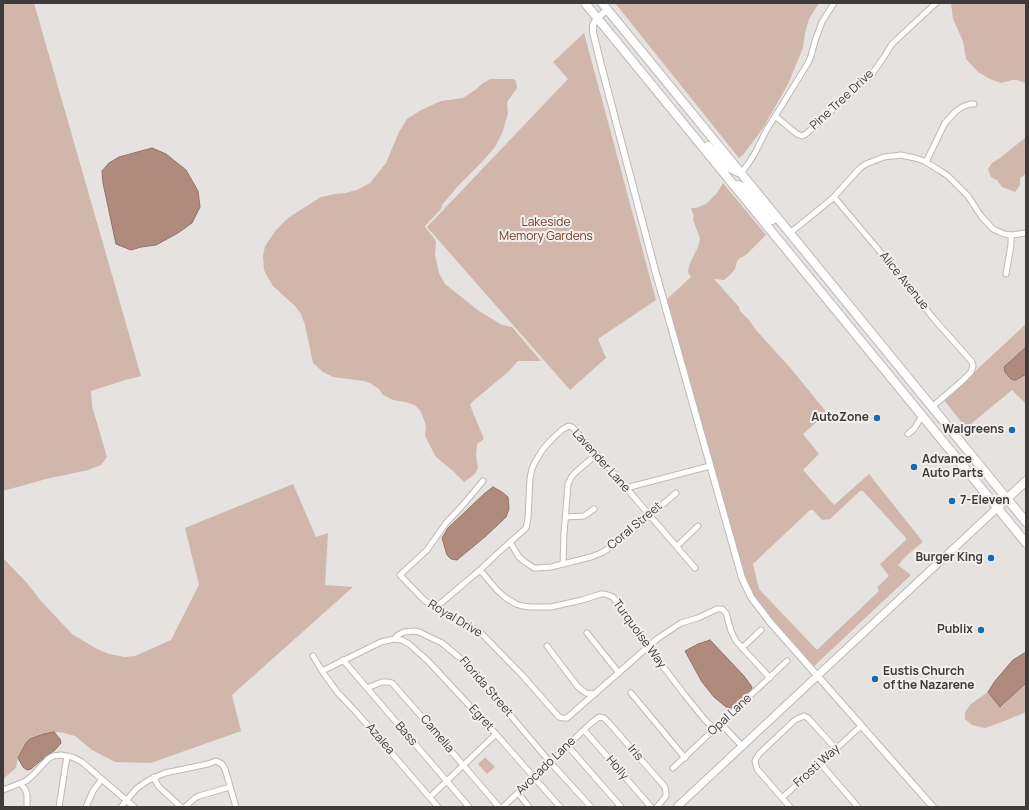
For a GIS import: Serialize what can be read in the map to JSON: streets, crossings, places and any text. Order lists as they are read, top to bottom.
{
  "streets": {
    "street": [
      "Pine Tree Drive",
      "Alice Avenue",
      "Lavender Lane",
      "Coral Street",
      "Royal Drive",
      "Turquoise Way",
      "Florida Street",
      "Opal Lane",
      "Egret",
      "Bass",
      "Camelia",
      "Azalea",
      "Iris",
      "Avocado Lane",
      "Frosti Way",
      "Holly"
    ]
  },
  "crossings": [
    ["Lavender Lane", "Coral Street"],
    ["Lavender Lane", "Royal Drive"],
    ["Lavender Lane", "Turquoise Way"],
    ["Royal Drive", "Turquoise Way"],
    ["Turquoise Way", "Opal Lane"],
    ["Florida Street", "Egret"],
    ["Florida Street", "Bass"],
    ["Florida Street", "Azalea"],
    ["Florida Street", "Avocado Lane"],
    ["Egret", "Avocado Lane"],
    ["Bass", "Camelia"],
    ["Iris", "Avocado Lane"],
    ["Avocado Lane", "Holly"]
  ],
  "parks": ["Lakeside Memory Gardens"],
  "places": [
    "AutoZone",
    "Walgreens",
    "Advance Auto Parts",
    "7-Eleven",
    "Burger King",
    "Publix",
    "Eustis Church of the Nazarene"
  ]
}
